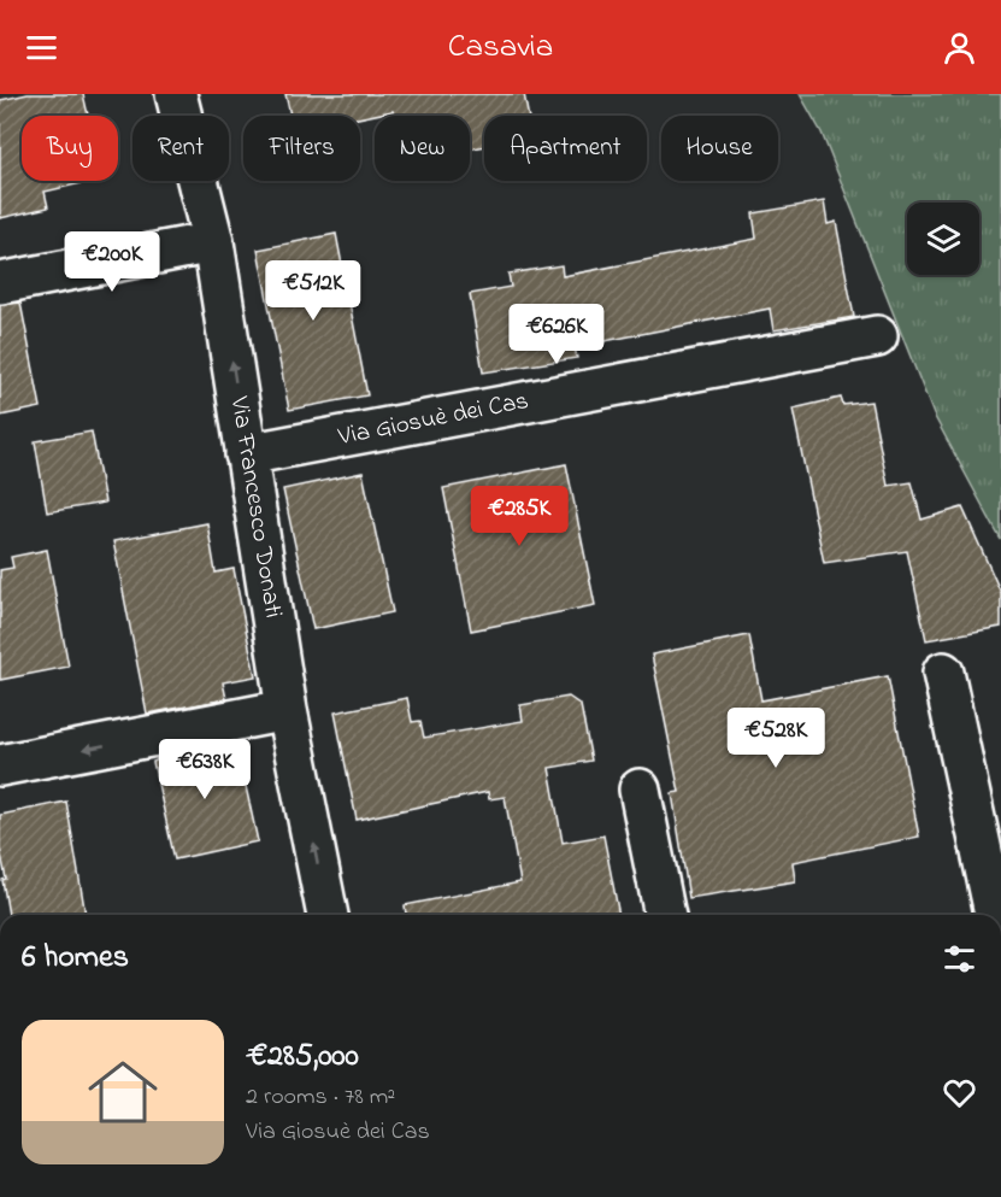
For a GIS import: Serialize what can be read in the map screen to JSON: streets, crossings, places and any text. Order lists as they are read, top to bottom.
{
  "streets": {
    "street": ["Via Giosuè dei Cas", "Via Francesco Donati"]
  },
  "crossings": [
    ["Via Giosuè dei Cas", "Via Francesco Donati"]
  ],
  "one_way": ["Via Francesco Donati"],
  "page": {
    "header": "Casavia",
    "chip": [
      "Buy",
      "Rent",
      "Filters",
      "New",
      "Apartment",
      "House"
    ],
    "price": [
      "€200K",
      "€512K",
      "€626K",
      "€285K",
      "€528K",
      "€638K"
    ],
    "heading": "6 homes",
    "list": [
      {
        "name": "€285,000",
        "note": "2 rooms · 78 m² · Via Giosuè dei Cas"
      }
    ]
  }
}
